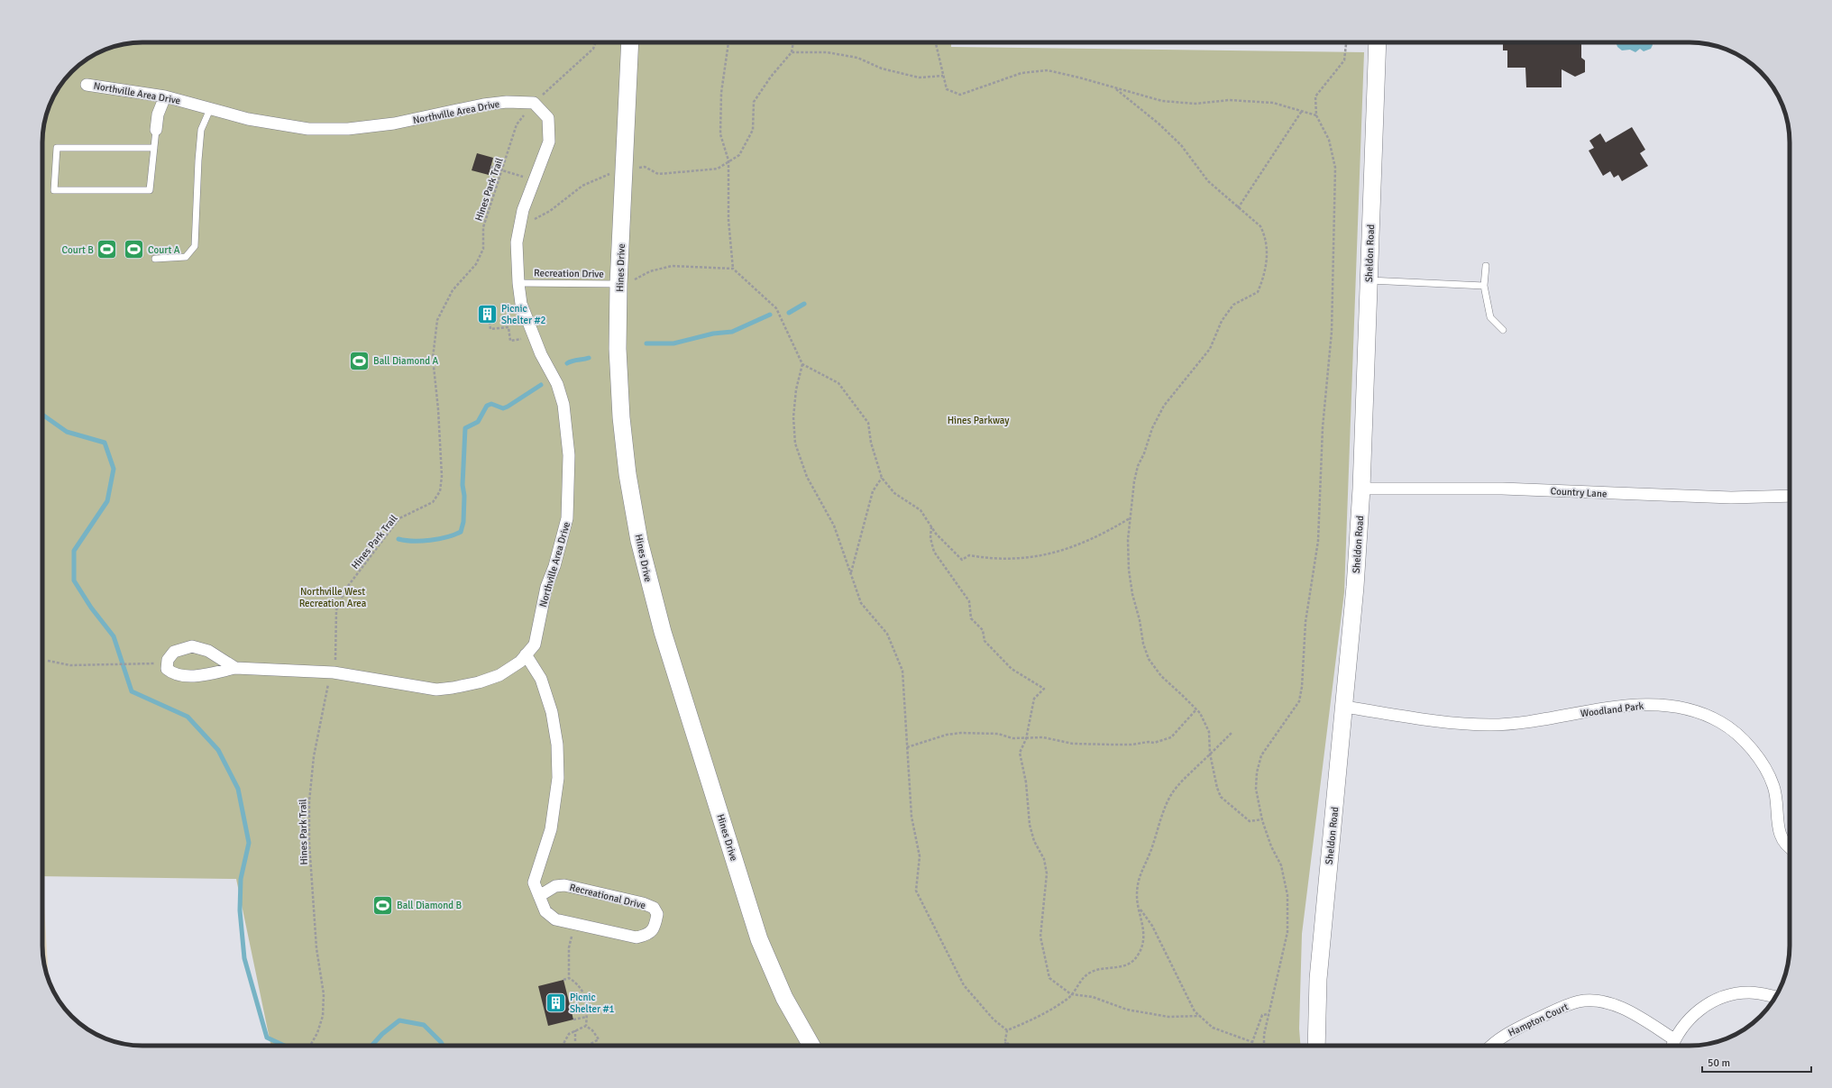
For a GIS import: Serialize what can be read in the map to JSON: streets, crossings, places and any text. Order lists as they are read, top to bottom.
{
  "streets": {
    "street": [
      "Northville Area Drive",
      "Sheldon Road",
      "Hines Drive",
      "Country Lane",
      "Woodland Park",
      "Recreational Drive",
      "Hampton Court"
    ],
    "lane": ["Recreation Drive"],
    "path": ["Hines Park Trail"]
  },
  "crossings": [
    ["Northville Area Drive", "Hines Park Trail"],
    ["Northville Area Drive", "Recreation Drive"],
    ["Northville Area Drive", "Recreational Drive"],
    ["Sheldon Road", "Country Lane"],
    ["Sheldon Road", "Woodland Park"],
    ["Hines Drive", "Recreation Drive"]
  ],
  "parks": ["Hines Parkway", "Northville West Recreation Area"],
  "places": {
    "sports": [
      "Court B",
      "Court A",
      "Ball Diamond A",
      "Ball Diamond B"
    ],
    "building": ["Picnic Shelter #2", "Picnic Shelter #1"]
  },
  "scale_bar": "50 m"
}
